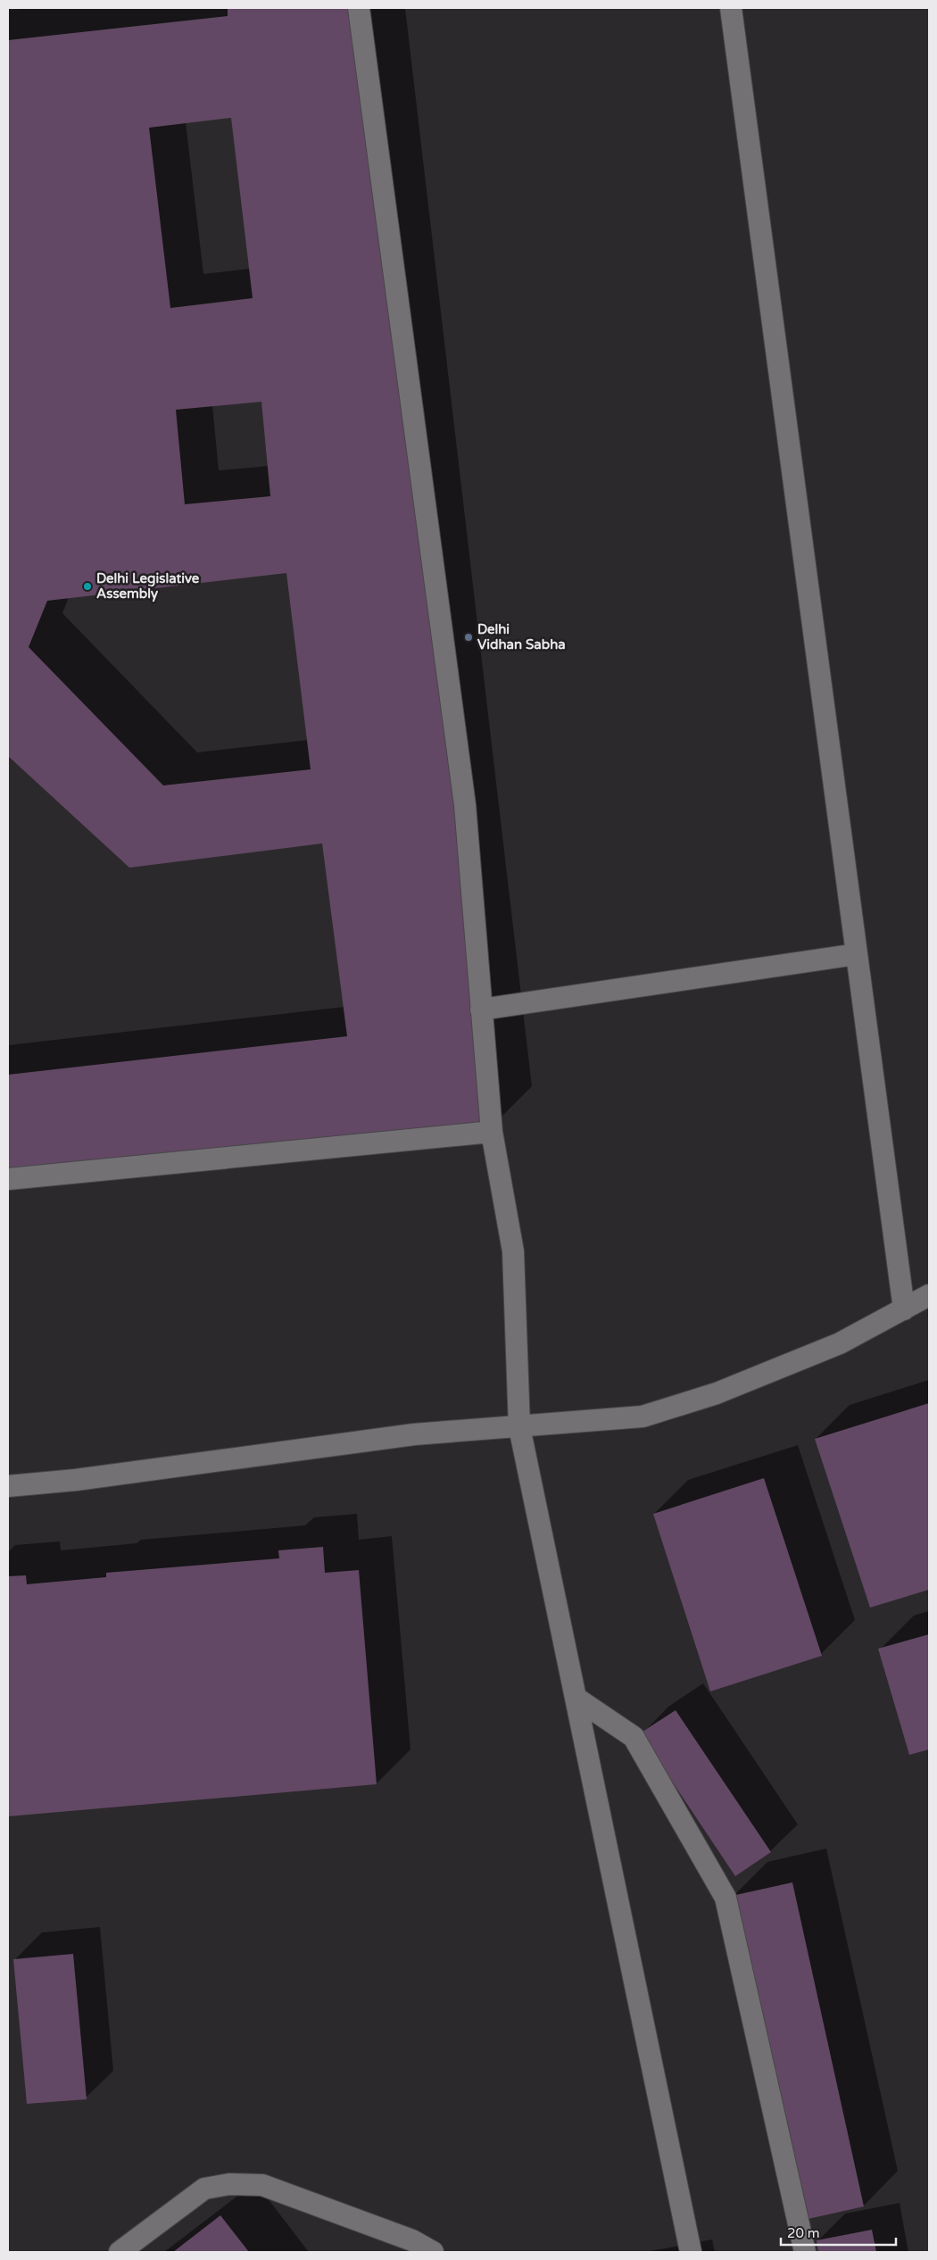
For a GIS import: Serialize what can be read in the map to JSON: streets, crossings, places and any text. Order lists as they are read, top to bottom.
{
  "places": ["Delhi Legislative Assembly", "Delhi Vidhan Sabha"],
  "scale_bar": "20 m"
}
